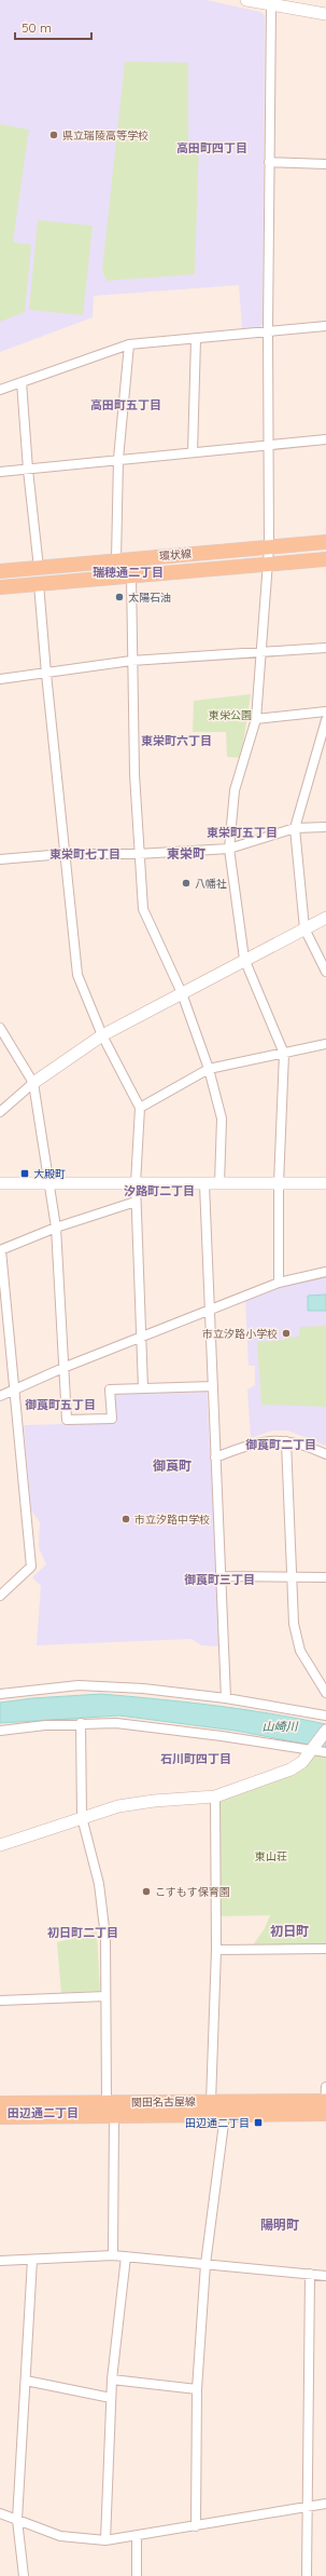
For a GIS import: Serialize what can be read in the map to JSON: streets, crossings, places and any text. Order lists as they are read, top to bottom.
{
  "streets": {
    "main road": ["環状線", "関田名古屋線"]
  },
  "districts": [
    "高田町四丁目",
    "高田町五丁目",
    "瑞穂通二丁目",
    "東栄町六丁目",
    "東栄町五丁目",
    "東栄町",
    "東栄町七丁目",
    "汐路町二丁目",
    "御莨町五丁目",
    "御莨町二丁目",
    "御莨町",
    "御莨町三丁目",
    "石川町四丁目",
    "初日町",
    "初日町二丁目",
    "田辺通二丁目",
    "陽明町"
  ],
  "water": ["山崎川"],
  "parks": ["東栄公園", "東山荘"],
  "places": {
    "other": [
      "県立瑞陵高等学校",
      "太陽石油",
      "八幡社",
      "市立汐路小学校",
      "市立汐路中学校",
      "こすもす保育園"
    ],
    "transit": ["大殿町", "田辺通二丁目"]
  },
  "scale_bar": "50 m"
}
